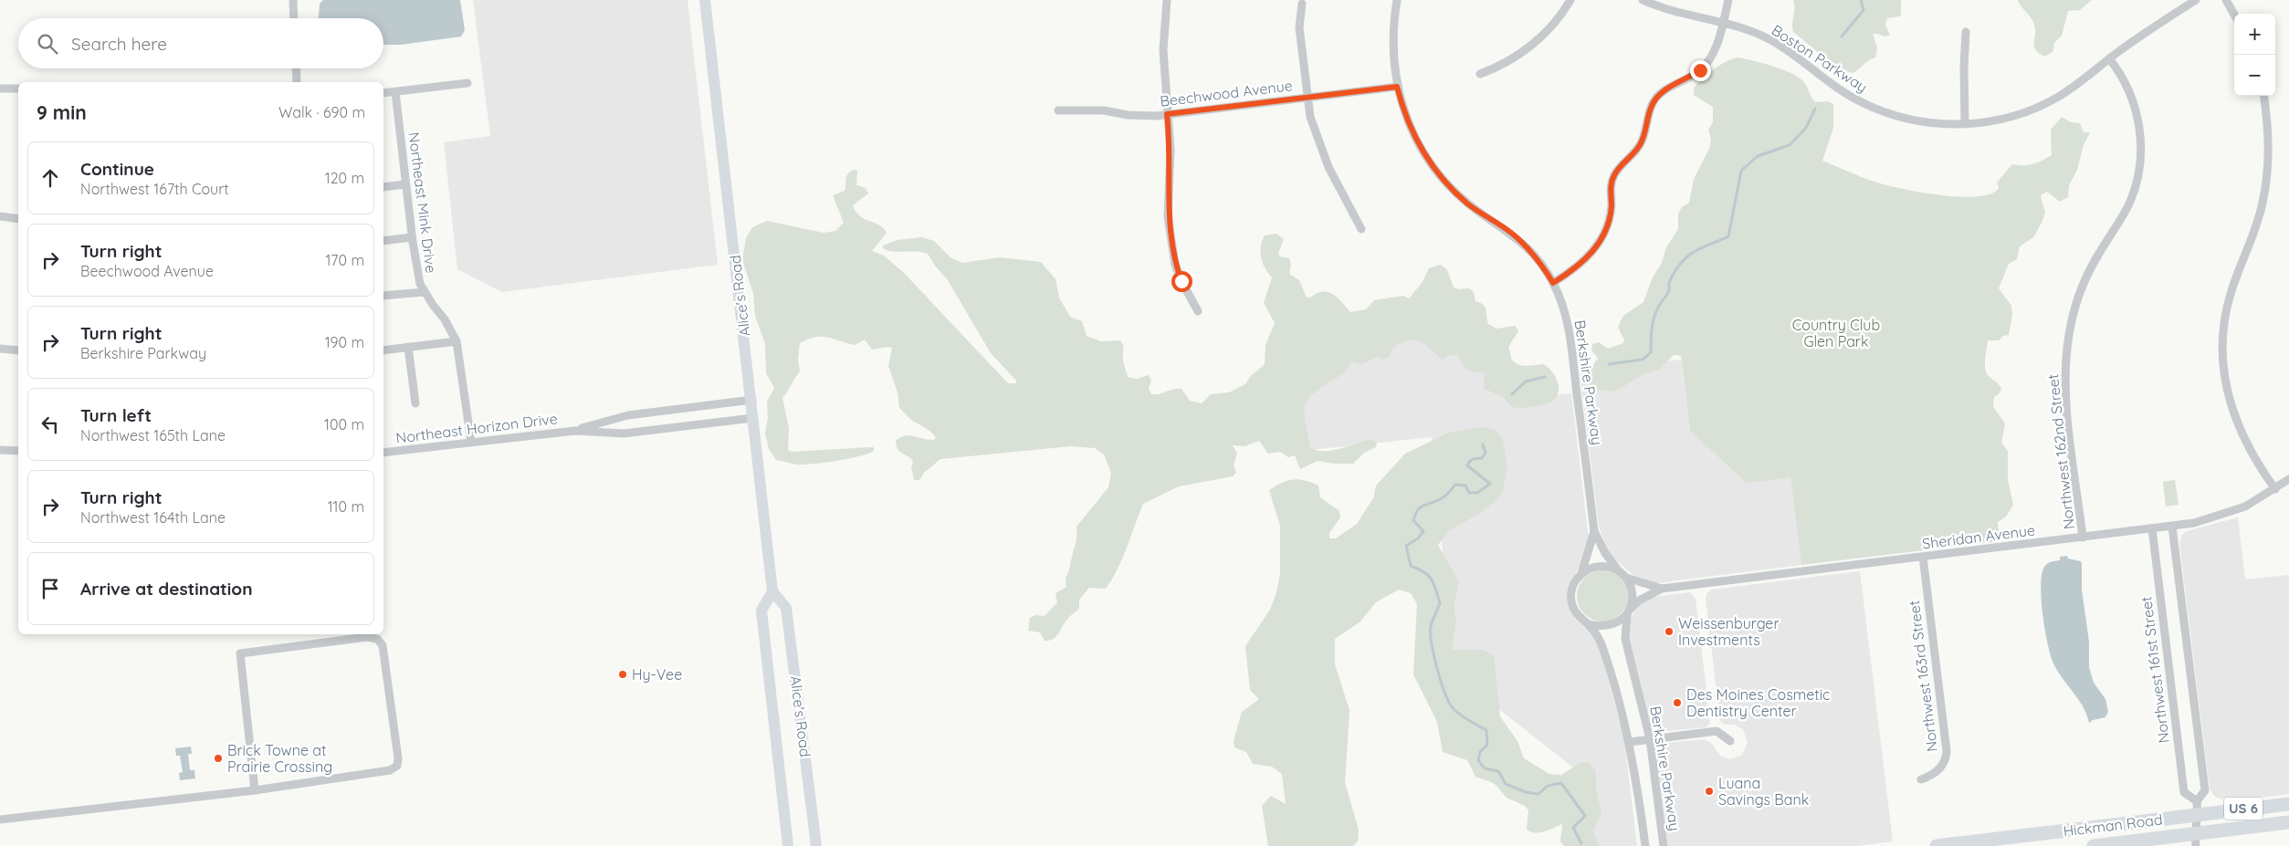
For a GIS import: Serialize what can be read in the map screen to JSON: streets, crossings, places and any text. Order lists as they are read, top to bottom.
{
  "streets": {
    "highway": ["US 6", "Hickman Road"],
    "main road": ["Alice's Road"],
    "street": [
      "Boston Parkway",
      "Beechwood Avenue",
      "Northeast Mink Drive",
      "Berkshire Parkway",
      "Northeast Horizon Drive",
      "Northwest 162nd Street",
      "Sheridan Avenue",
      "Northwest 161st Street",
      "Northwest 163rd Street"
    ]
  },
  "crossings": [
    ["Boston Parkway", "Northwest 162nd Street"],
    ["Beechwood Avenue", "Berkshire Parkway"],
    ["Northeast Mink Drive", "Northeast Horizon Drive"],
    ["Alice's Road", "Northeast Horizon Drive"],
    ["Berkshire Parkway", "Sheridan Avenue"],
    ["Northwest 162nd Street", "Sheridan Avenue"],
    ["Sheridan Avenue", "Northwest 161st Street"],
    ["Sheridan Avenue", "Northwest 163rd Street"],
    ["Northwest 161st Street", "Hickman Road"]
  ],
  "parks": ["Country Club Glen Park"],
  "places": [
    "Weissenburger Investments",
    "Hy-Vee",
    "Des Moines Cosmetic Dentistry Center",
    "Brick Towne at Prairie Crossing",
    "Luana Savings Bank"
  ],
  "page": {
    "map_buttons": ["+", "−"],
    "search": "Search here",
    "heading": ["9 min", "Walk · 690 m"],
    "list": [
      ["Continue", "Northwest 167th Court", "120 m"],
      ["Turn right", "Beechwood Avenue", "170 m"],
      ["Turn right", "Berkshire Parkway", "190 m"],
      ["Turn left", "Northwest 165th Lane", "100 m"],
      ["Turn right", "Northwest 164th Lane", "110 m"],
      "Arrive at destination"
    ]
  }
}
